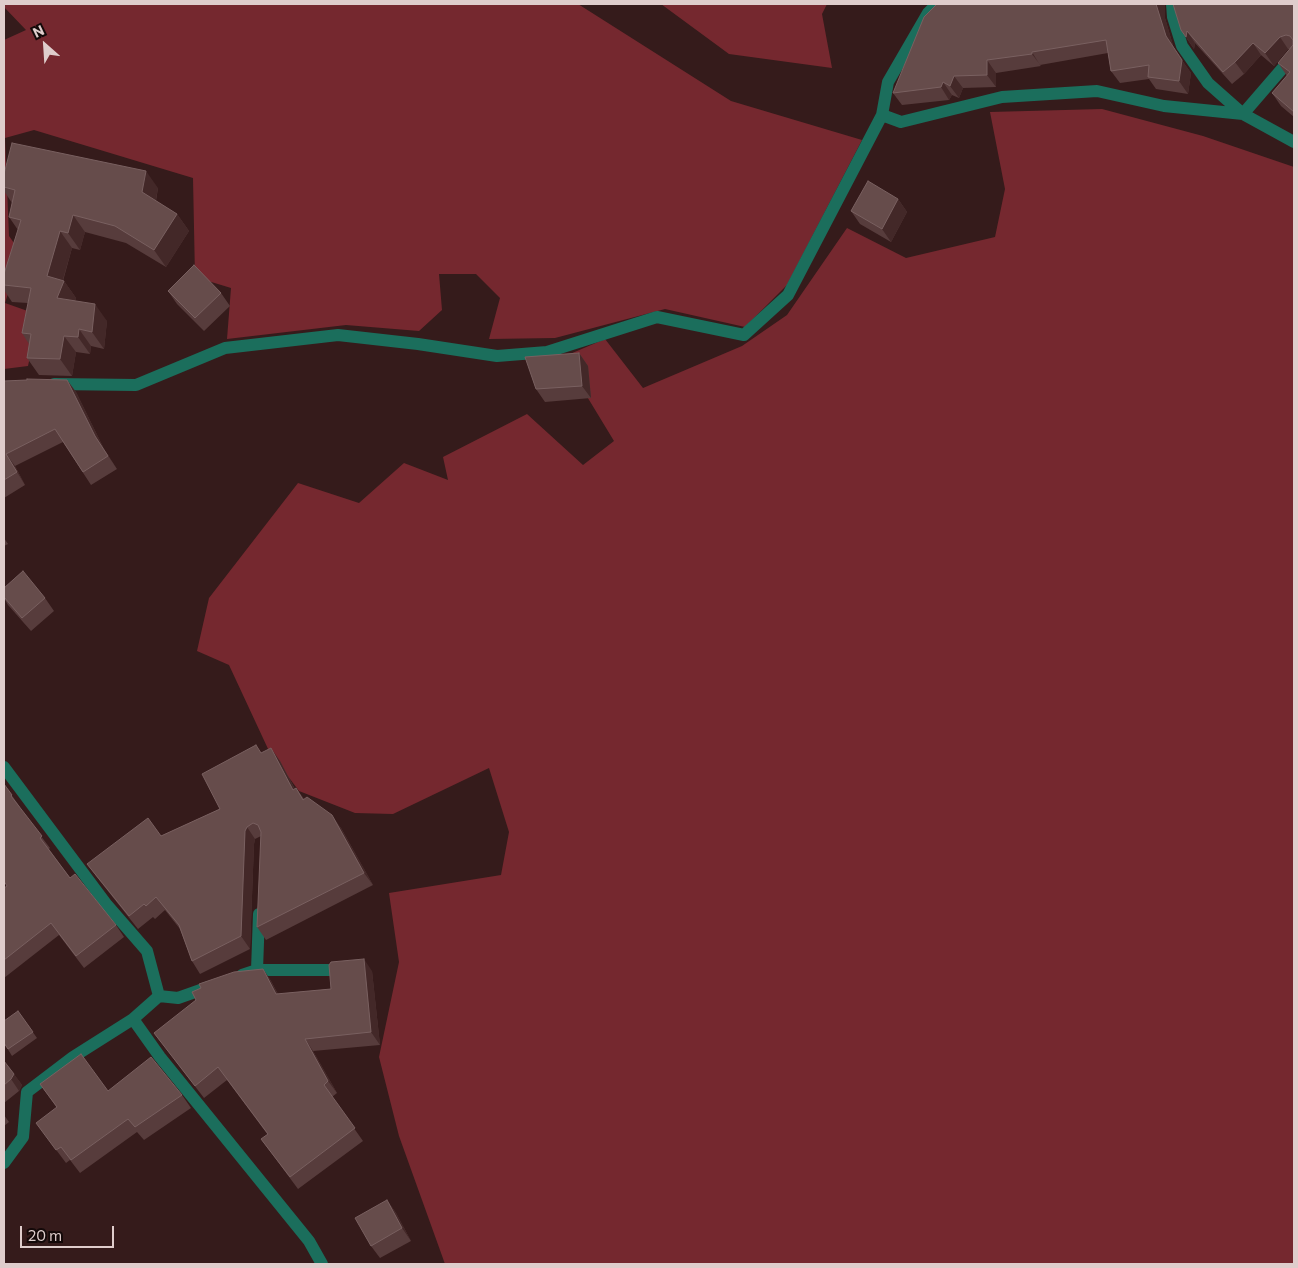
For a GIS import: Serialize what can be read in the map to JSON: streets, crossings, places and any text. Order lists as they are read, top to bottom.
{
  "scale_bar": "20 m",
  "north": "top left"
}
